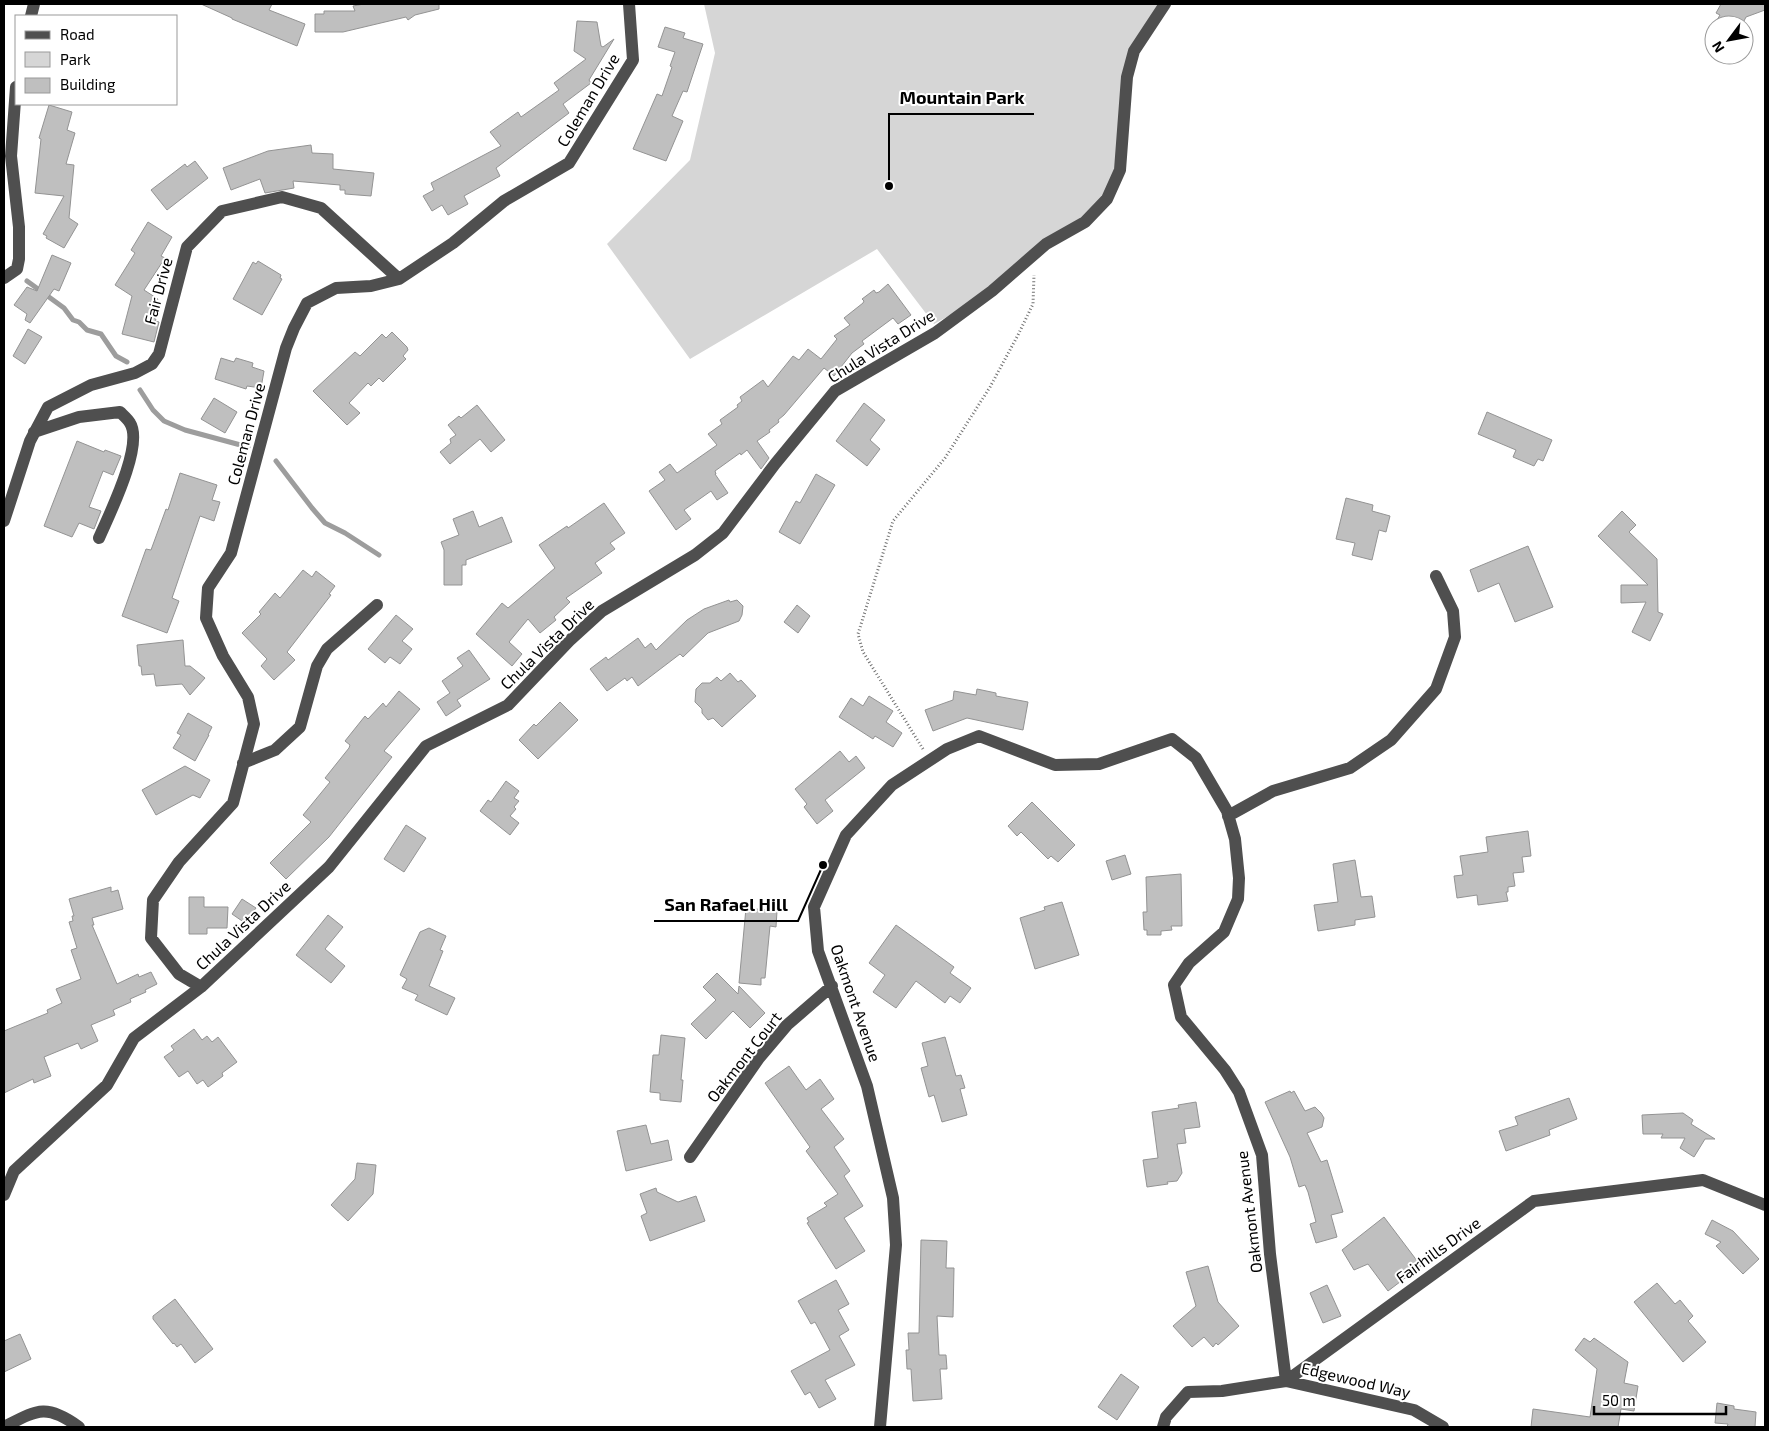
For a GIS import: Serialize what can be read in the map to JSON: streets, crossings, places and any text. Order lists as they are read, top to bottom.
{
  "streets": {
    "street": [
      "Coleman Drive",
      "Fair Drive",
      "Chula Vista Drive",
      "Oakmont Avenue",
      "Oakmont Court",
      "Fairhills Drive",
      "Edgewood Way"
    ]
  },
  "crossings": [
    ["Coleman Drive", "Fair Drive"],
    ["Coleman Drive", "Chula Vista Drive"],
    ["Oakmont Avenue", "Oakmont Court"],
    ["Oakmont Avenue", "Fairhills Drive"],
    ["Oakmont Avenue", "Edgewood Way"],
    ["Fairhills Drive", "Edgewood Way"]
  ],
  "places": ["Mountain Park", "San Rafael Hill"],
  "legend": ["Road", "Park", "Building"],
  "scale_bar": "50 m",
  "north": "bottom left"
}
